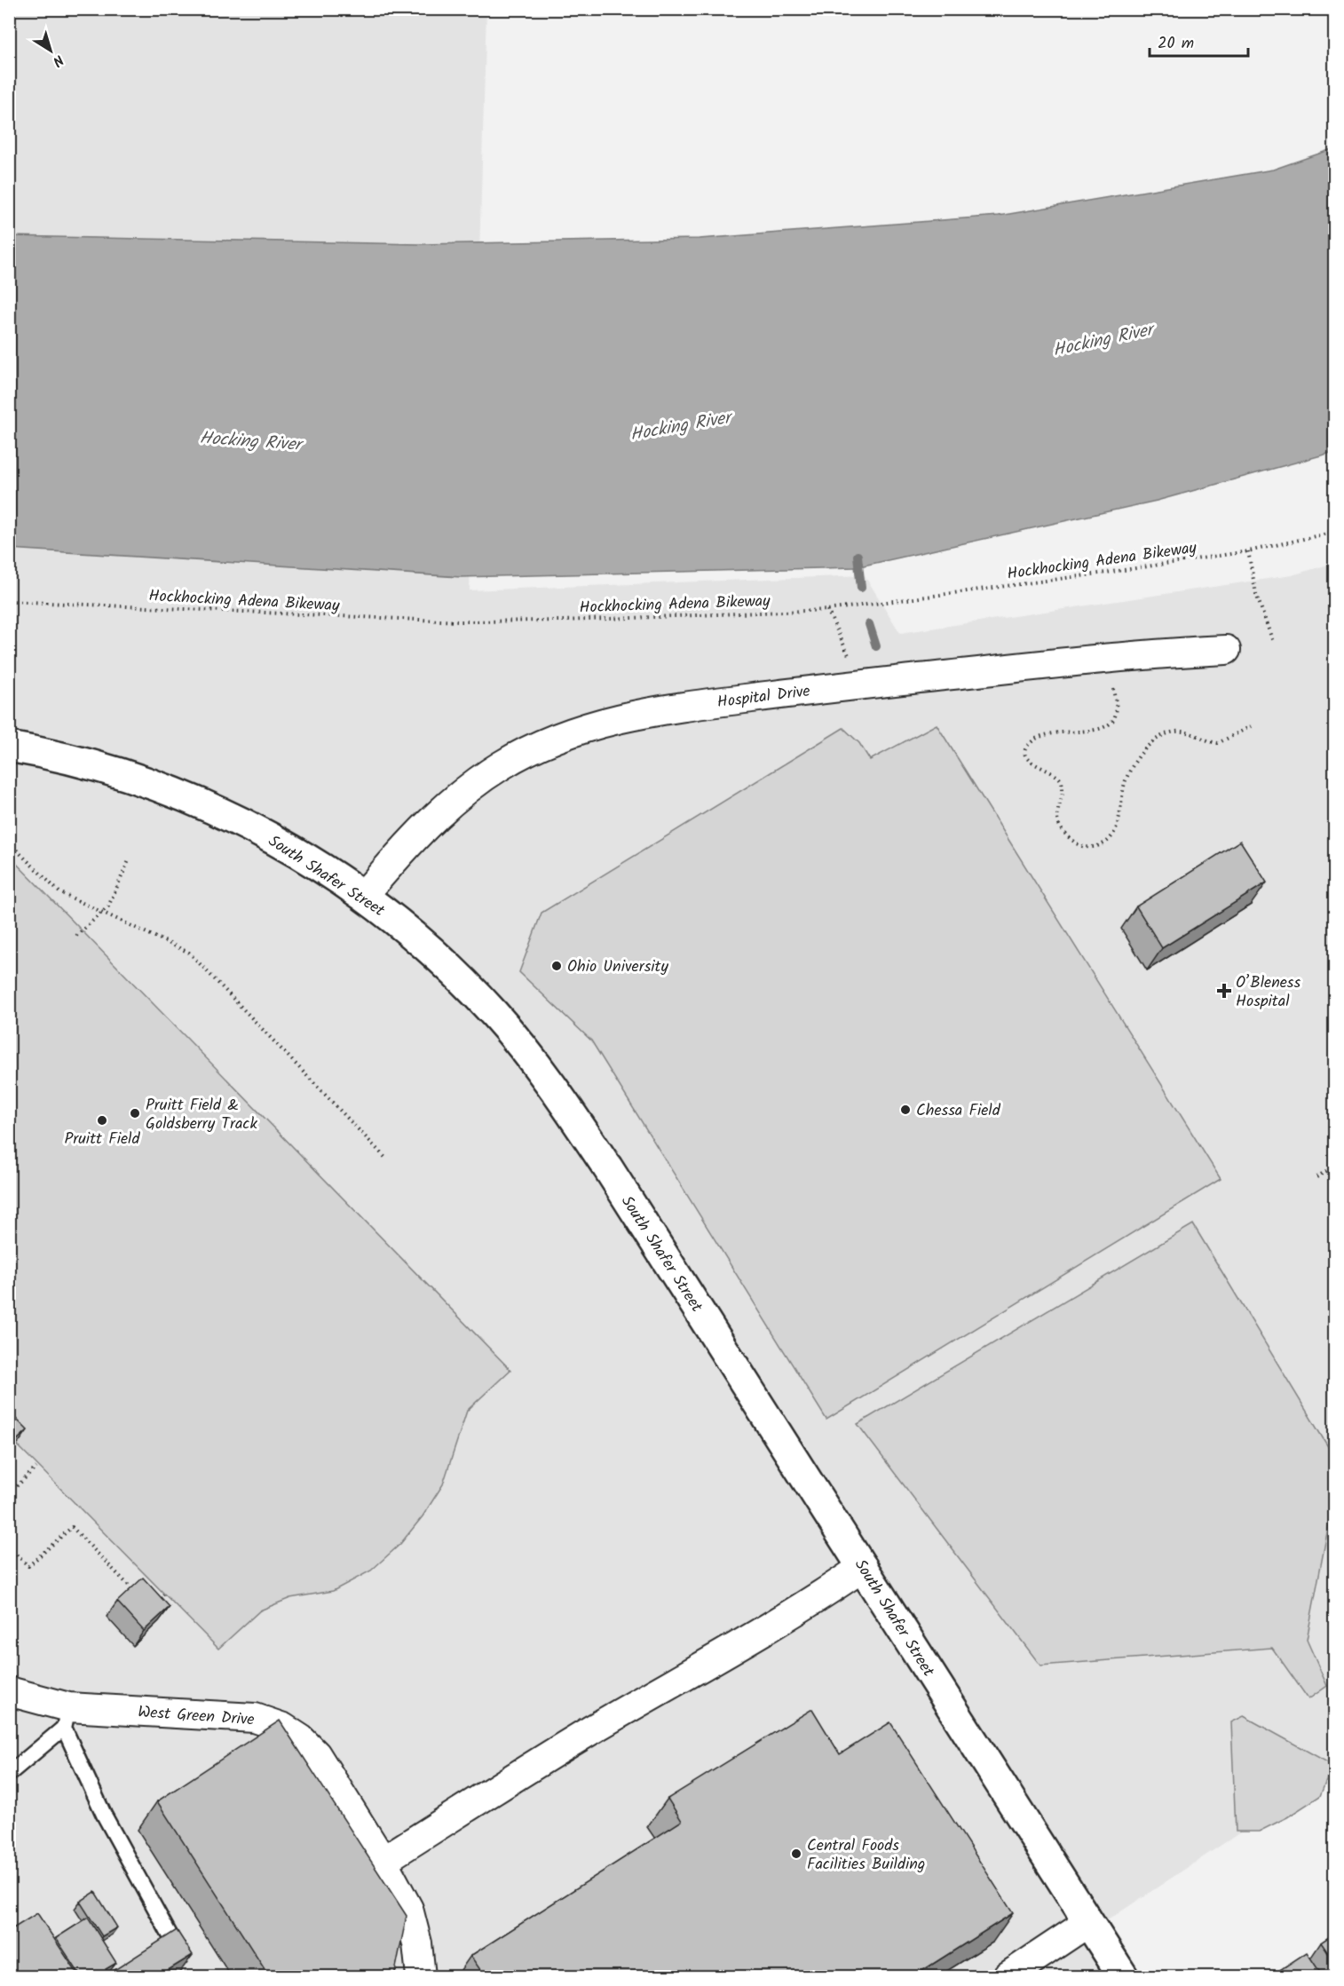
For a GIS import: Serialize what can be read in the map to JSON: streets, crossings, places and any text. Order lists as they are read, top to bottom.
{
  "streets": {
    "street": ["Hospital Drive", "South Shafer Street", "West Green Drive"],
    "path": ["Hockhocking Adena Bikeway"]
  },
  "crossings": [
    ["Hospital Drive", "South Shafer Street"]
  ],
  "water": ["Hocking River"],
  "places": {
    "other": [
      "Ohio University",
      "Chessa Field",
      "Pruitt Field & Goldsberry Track",
      "Pruitt Field",
      "Central Foods Facilities Building"
    ],
    "health": ["O’Bleness Hospital"]
  },
  "scale_bar": "20 m",
  "north": "bottom right"
}
